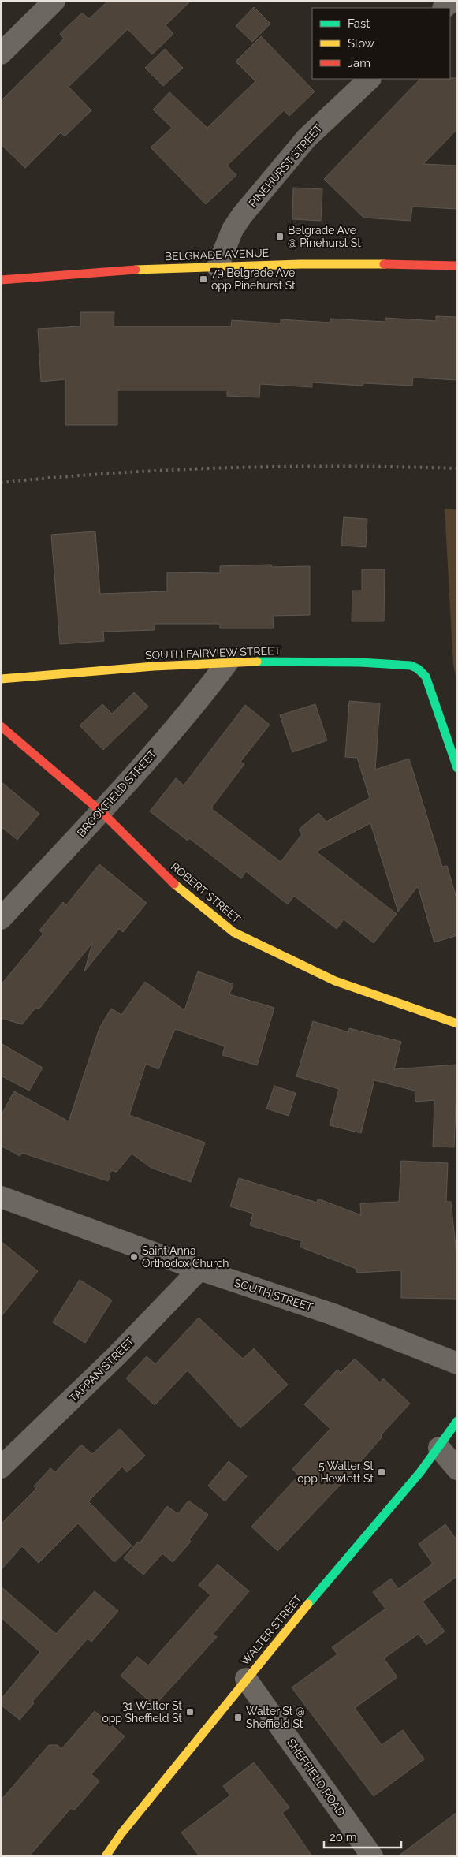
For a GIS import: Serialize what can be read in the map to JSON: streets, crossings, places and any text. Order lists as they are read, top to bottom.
{
  "streets": {
    "street": [
      "PINEHURST STREET",
      "BELGRADE AVENUE",
      "SOUTH FAIRVIEW STREET",
      "BROOKFIELD STREET",
      "ROBERT STREET",
      "SOUTH STREET",
      "TAPPAN STREET",
      "WALTER STREET",
      "SHEFFIELD ROAD"
    ]
  },
  "crossings": [
    ["PINEHURST STREET", "BELGRADE AVENUE"],
    ["SOUTH FAIRVIEW STREET", "BROOKFIELD STREET"],
    ["BROOKFIELD STREET", "ROBERT STREET"],
    ["SOUTH STREET", "TAPPAN STREET"],
    ["WALTER STREET", "SHEFFIELD ROAD"]
  ],
  "places": {
    "transit": [
      "Belgrade Ave @ Pinehurst St",
      "79 Belgrade Ave opp Pinehurst St",
      "5 Walter St opp Hewlett St",
      "31 Walter St opp Sheffield St",
      "Walter St @ Sheffield St"
    ],
    "other": ["Saint Anna Orthodox Church"]
  },
  "legend": ["Fast", "Slow", "Jam"],
  "scale_bar": "20 m"
}
